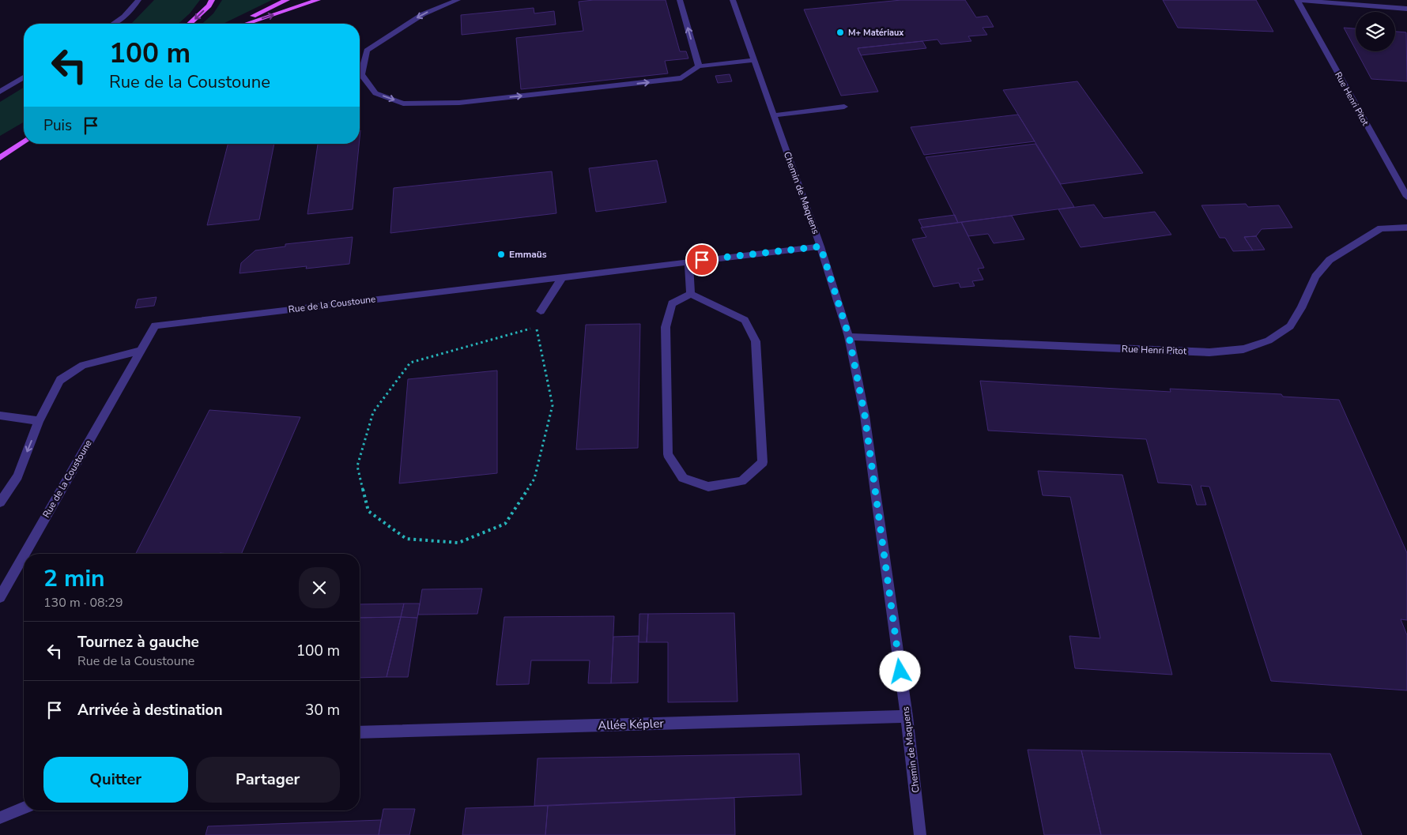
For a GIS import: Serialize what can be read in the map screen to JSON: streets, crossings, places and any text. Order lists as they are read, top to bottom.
{
  "streets": {
    "street": [
      "Rue Henri Pitot",
      "Chemin de Maquens",
      "Rue de la Coustoune",
      "Allée Képler"
    ]
  },
  "crossings": [
    ["Rue Henri Pitot", "Chemin de Maquens"],
    ["Chemin de Maquens", "Rue de la Coustoune"],
    ["Chemin de Maquens", "Allée Képler"]
  ],
  "places": ["M+ Matériaux", "Emmaüs"],
  "page": {
    "turn": ["100 m", "Rue de la Coustoune"],
    "then": "Puis",
    "heading": ["2 min", "130 m · 08:29"],
    "list": [
      {
        "name": "Tournez à gauche",
        "note": "Rue de la Coustoune",
        "value": "100 m"
      },
      {
        "name": "Arrivée à destination",
        "value": "30 m"
      }
    ],
    "buttons": ["Quitter", "Partager"]
  }
}
